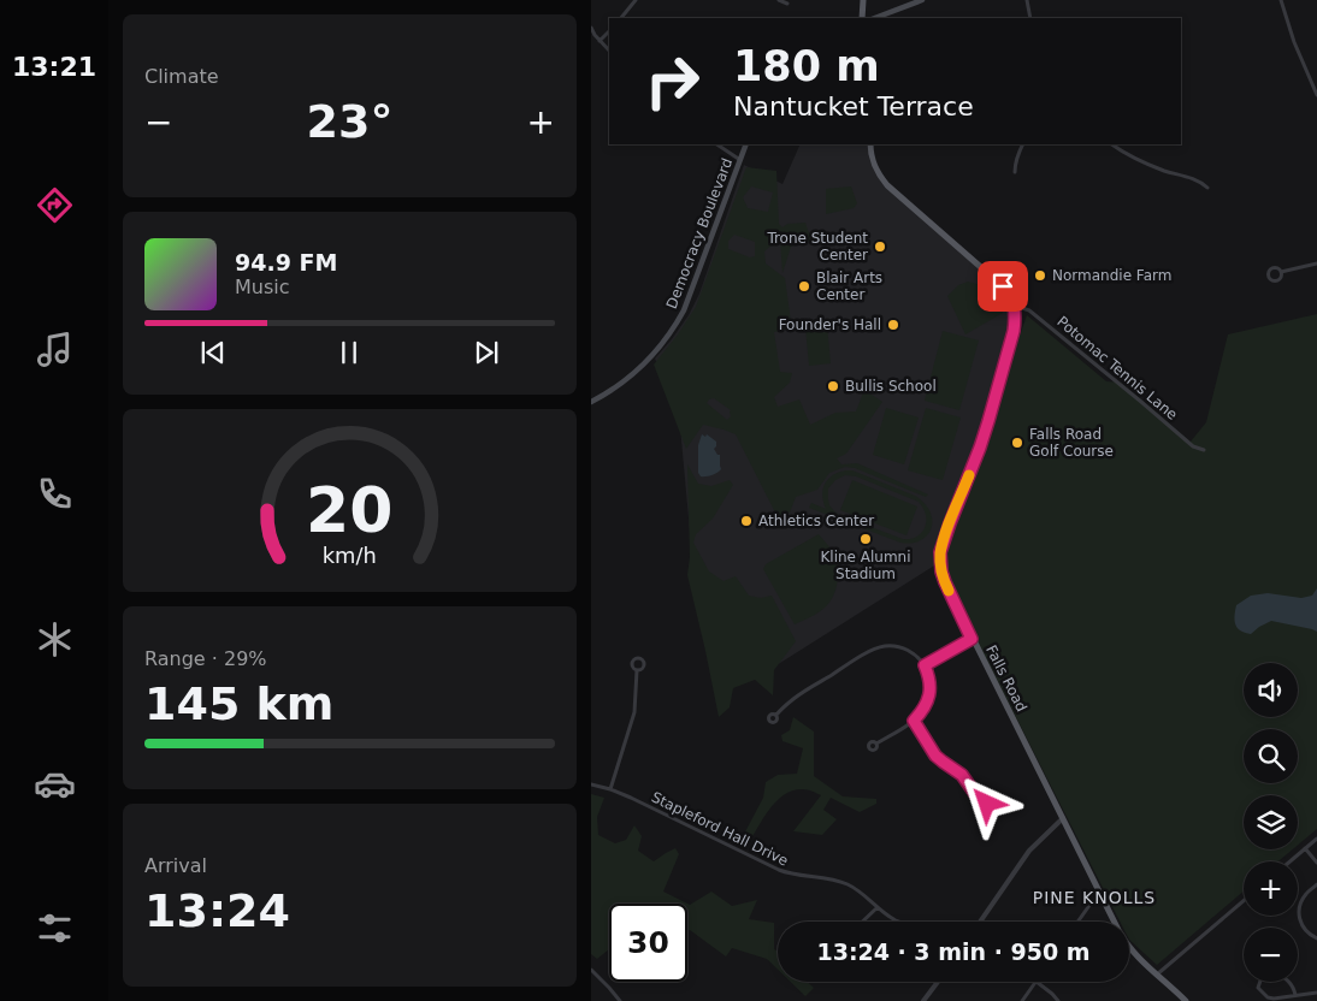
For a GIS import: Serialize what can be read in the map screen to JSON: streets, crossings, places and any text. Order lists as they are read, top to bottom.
{
  "streets": {
    "main road": ["Democracy Boulevard", "Falls Road"],
    "street": ["Potomac Tennis Lane", "Stapleford Hall Drive"]
  },
  "crossings": [
    ["Potomac Tennis Lane", "Falls Road"]
  ],
  "districts": ["PINE KNOLLS"],
  "places": [
    "Trone Student Center",
    "Normandie Farm",
    "Blair Arts Center",
    "Founder's Hall",
    "Bullis School",
    "Falls Road Golf Course",
    "Athletics Center",
    "Kline Alumni Stadium"
  ],
  "page": {
    "tabs": "13:21",
    "tile": [
      "Climate",
      ["Range · 29%", "145 km"],
      ["Arrival", "13:24"]
    ],
    "turn": ["180 m", "Nantucket Terrace"],
    "heat": ["−", "23°", "+"],
    "song": ["94.9 FM", "Music"],
    "map_buttons": ["+", "−"],
    "limit": "30",
    "trip": "13:24 · 3 min · 950 m",
    "gauge": ["20", "km/h"]
  }
}
